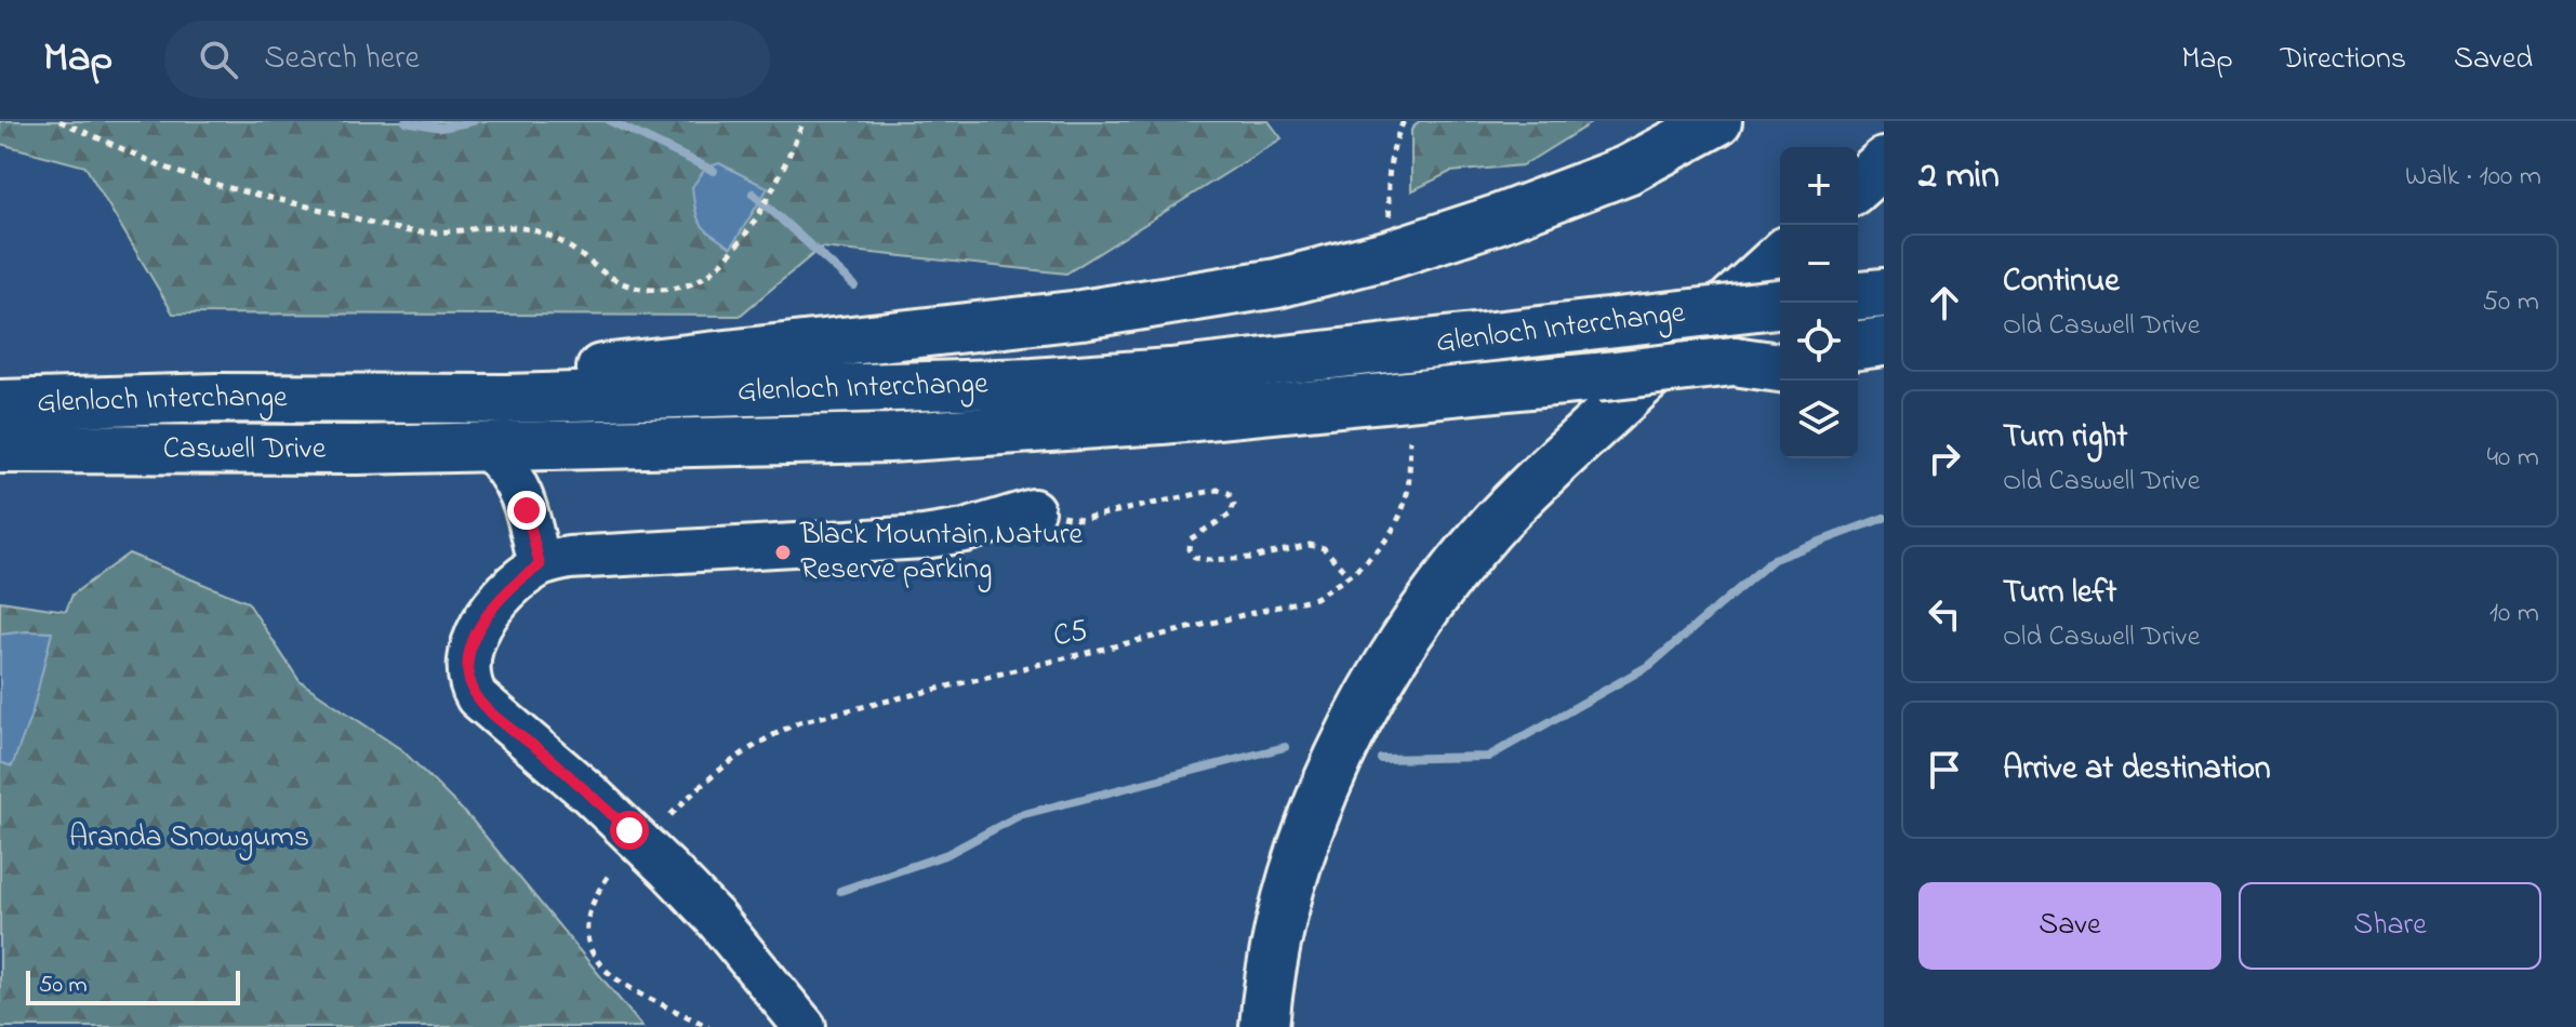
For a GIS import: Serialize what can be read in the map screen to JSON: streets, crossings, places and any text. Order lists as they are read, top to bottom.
{
  "streets": {
    "highway": ["Glenloch Interchange", "Caswell Drive"],
    "path": ["C5"]
  },
  "crossings": [
    ["Glenloch Interchange", "Caswell Drive"]
  ],
  "parks": ["Aranda Snowgums"],
  "places": ["Black Mountain Nature Reserve parking"],
  "scale_bar": "50 m",
  "page": {
    "header": "Map",
    "search": "Search here",
    "nav": ["Map", "Directions", "Saved"],
    "heading": ["2 min", "Walk · 100 m"],
    "map_buttons": ["+", "−"],
    "list": [
      ["Continue", "Old Caswell Drive", "50 m"],
      ["Turn right", "Old Caswell Drive", "40 m"],
      ["Turn left", "Old Caswell Drive", "10 m"],
      "Arrive at destination"
    ],
    "buttons": ["Save", "Share"],
    "scale": "50 m"
  }
}
